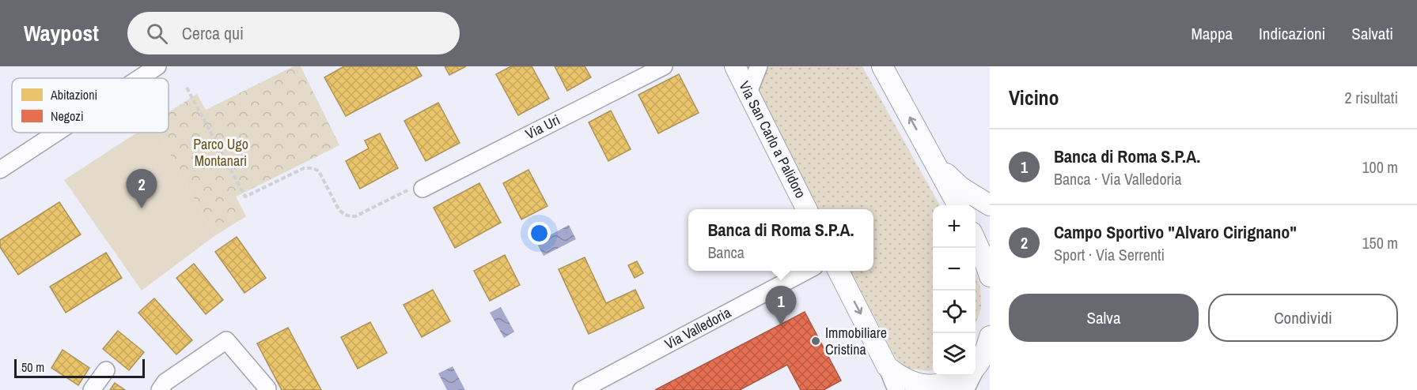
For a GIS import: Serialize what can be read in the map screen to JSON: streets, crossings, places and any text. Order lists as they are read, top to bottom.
{
  "streets": {
    "street": ["Via Uri", "Via San Carlo a Palidoro", "Via Valledoria"]
  },
  "parks": ["Parco Ugo Montanari"],
  "places": ["Immobiliare Cristina"],
  "legend": ["Abitazioni", "Negozi"],
  "scale_bar": "50 m",
  "page": {
    "header": "Waypost",
    "search": "Cerca qui",
    "nav": ["Mappa", "Indicazioni", "Salvati"],
    "heading": ["Vicino", "2 risultati"],
    "list": [
      {
        "mark": "1",
        "name": "Banca di Roma S.P.A.",
        "note": "Banca · Via Valledoria",
        "value": "100 m"
      },
      {
        "mark": "2",
        "name": "Campo Sportivo \"Alvaro Cirignano\"",
        "note": "Sport · Via Serrenti",
        "value": "150 m"
      }
    ],
    "pins": ["2", "1"],
    "map_buttons": ["+", "−"],
    "popup": ["Banca di Roma S.P.A.", "Banca"],
    "buttons": ["Salva", "Condividi"],
    "scale": "50 m"
  }
}
